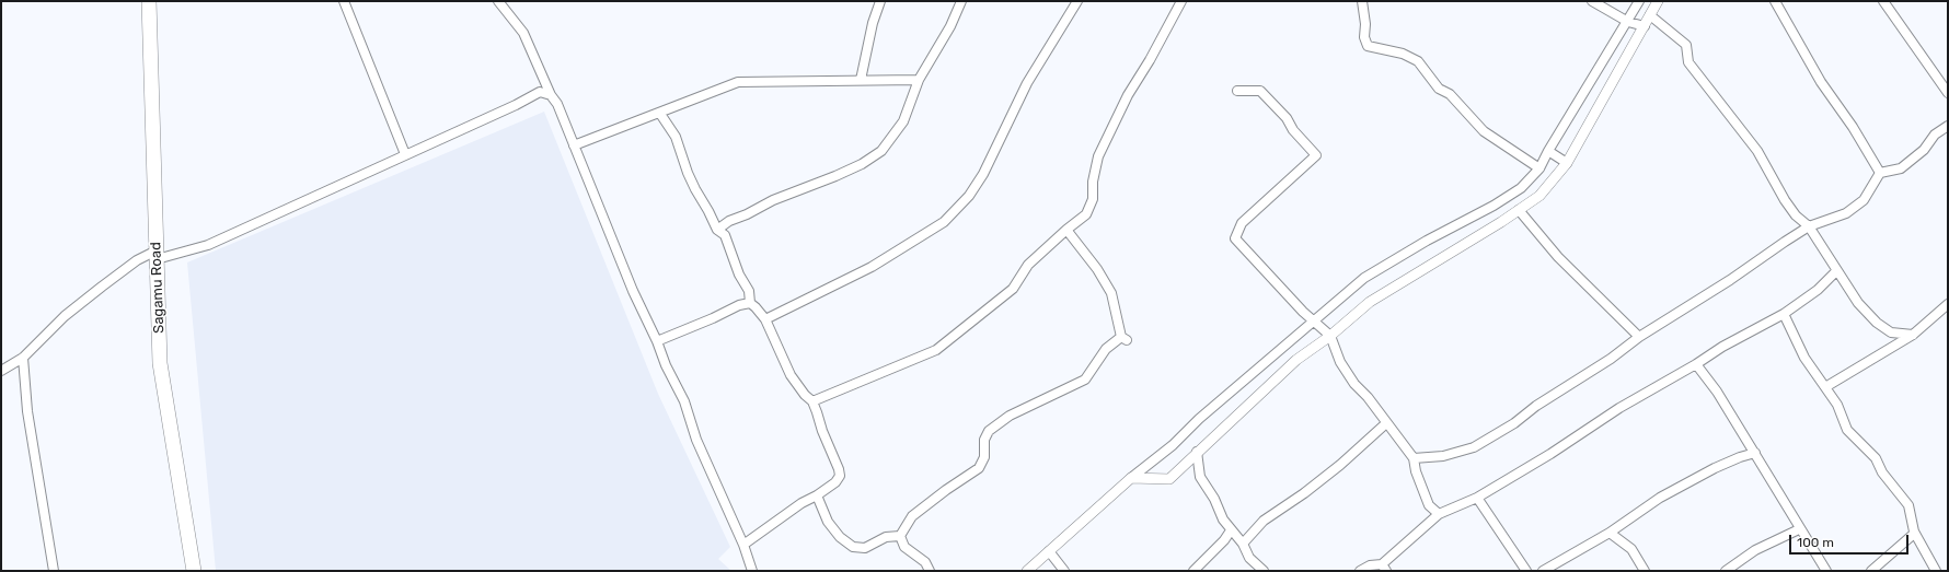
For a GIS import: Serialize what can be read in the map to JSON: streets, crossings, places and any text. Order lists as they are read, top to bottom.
{
  "streets": {
    "highway": ["Sagamu Road"]
  },
  "scale_bar": "100 m"
}
